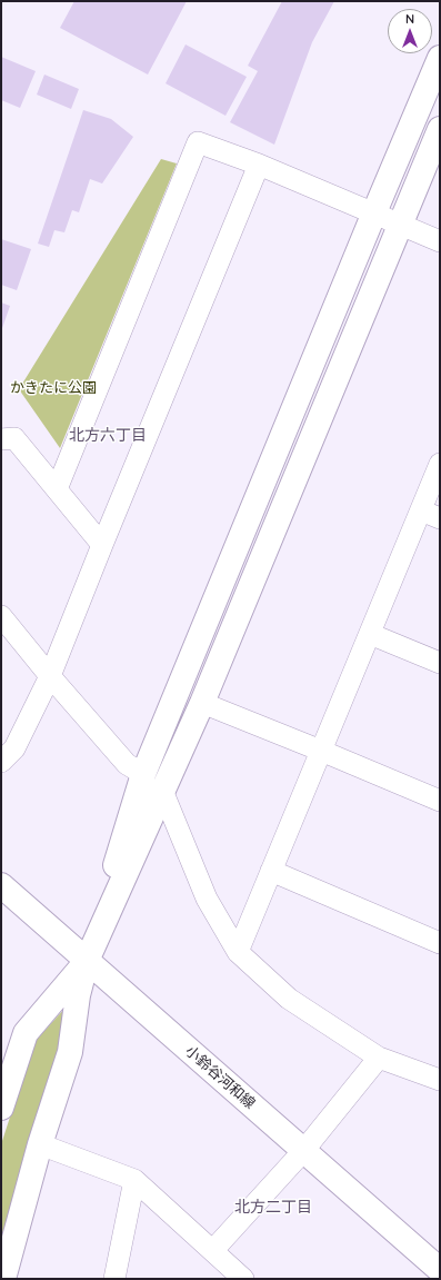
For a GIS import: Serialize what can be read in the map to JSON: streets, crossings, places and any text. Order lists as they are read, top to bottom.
{
  "streets": {
    "street": ["小鈴谷河和線"]
  },
  "districts": ["北方六丁目", "北方二丁目"],
  "parks": ["かきたに公園"],
  "north": "top"
}
